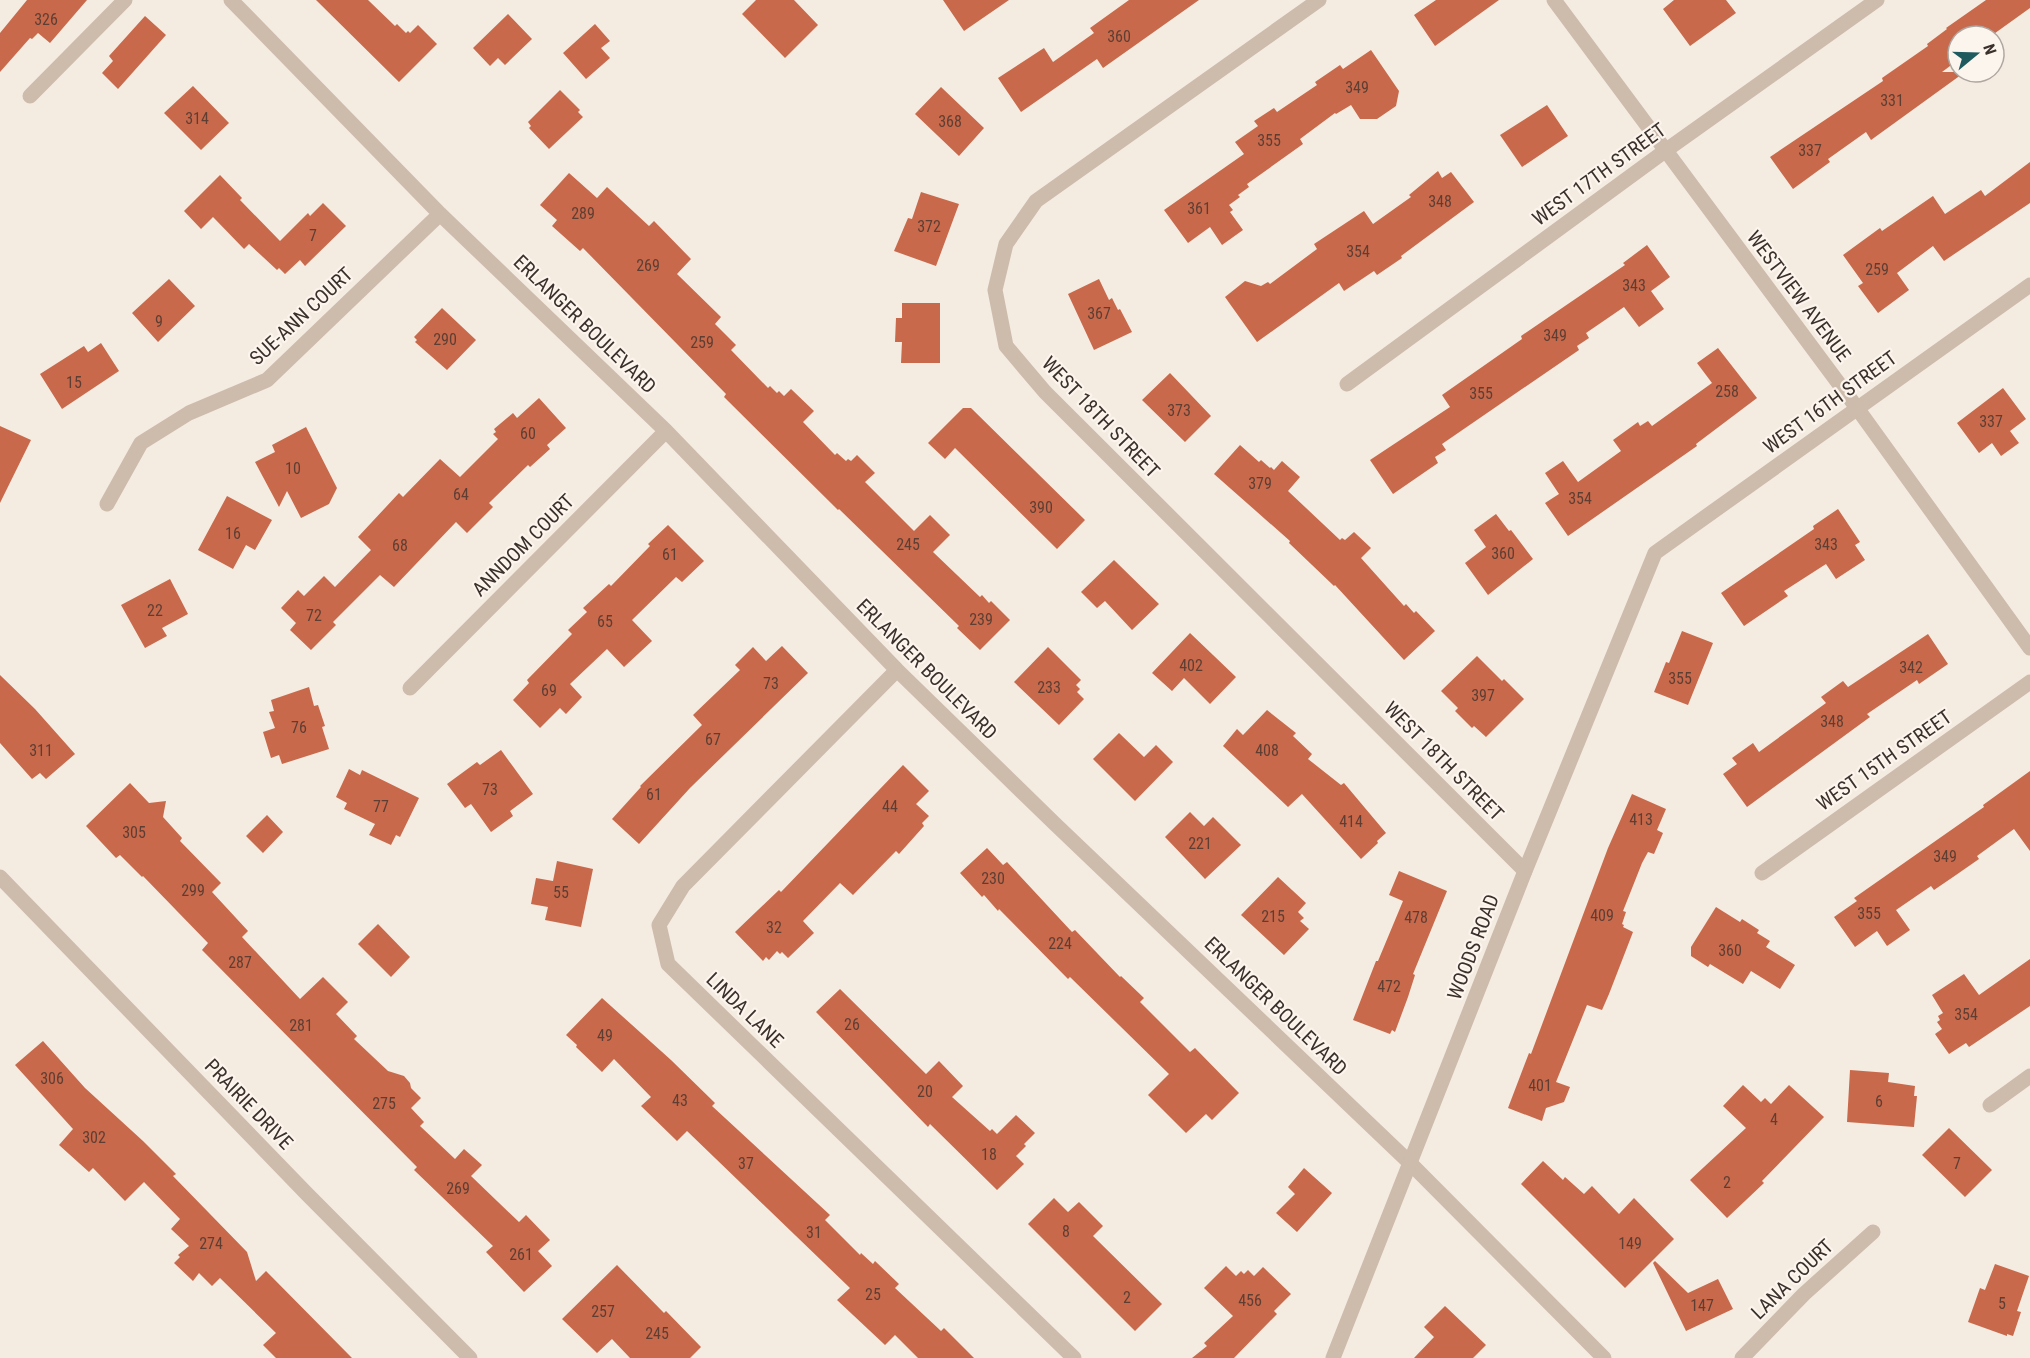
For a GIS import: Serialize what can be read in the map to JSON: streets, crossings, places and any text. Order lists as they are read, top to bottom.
{
  "streets": {
    "street": [
      "WEST 17TH STREET",
      "WESTVIEW AVENUE",
      "SUE-ANN COURT",
      "ERLANGER BOULEVARD",
      "WEST 16TH STREET",
      "WEST 18TH STREET",
      "ANNDOM COURT",
      "WEST 15TH STREET",
      "WOODS ROAD",
      "LINDA LANE",
      "PRAIRIE DRIVE",
      "LANA COURT"
    ]
  },
  "crossings": [
    ["WEST 17TH STREET", "WESTVIEW AVENUE"],
    ["WESTVIEW AVENUE", "WEST 16TH STREET"],
    ["SUE-ANN COURT", "ERLANGER BOULEVARD"],
    ["ERLANGER BOULEVARD", "ANNDOM COURT"],
    ["ERLANGER BOULEVARD", "WOODS ROAD"],
    ["ERLANGER BOULEVARD", "LINDA LANE"],
    ["WEST 16TH STREET", "WOODS ROAD"],
    ["WEST 18TH STREET", "WOODS ROAD"]
  ],
  "house_numbers": [
    "326",
    "360",
    "349",
    "331",
    "314",
    "368",
    "355",
    "337",
    "348",
    "361",
    "289",
    "372",
    "7",
    "354",
    "269",
    "259",
    "343",
    "367",
    "9",
    "349",
    "290",
    "259",
    "15",
    "258",
    "355",
    "373",
    "337",
    "60",
    "10",
    "379",
    "64",
    "354",
    "390",
    "16",
    "245",
    "343",
    "68",
    "360",
    "61",
    "22",
    "72",
    "239",
    "65",
    "402",
    "342",
    "355",
    "73",
    "233",
    "69",
    "397",
    "348",
    "76",
    "67",
    "311",
    "408",
    "73",
    "61",
    "77",
    "44",
    "413",
    "414",
    "305",
    "221",
    "349",
    "230",
    "299",
    "55",
    "355",
    "409",
    "215",
    "478",
    "32",
    "224",
    "360",
    "287",
    "472",
    "354",
    "26",
    "281",
    "49",
    "306",
    "401",
    "20",
    "43",
    "6",
    "275",
    "4",
    "302",
    "18",
    "37",
    "7",
    "2",
    "269",
    "8",
    "31",
    "274",
    "149",
    "261",
    "25",
    "2",
    "456",
    "5",
    "147",
    "257",
    "245"
  ],
  "north": "right"
}
